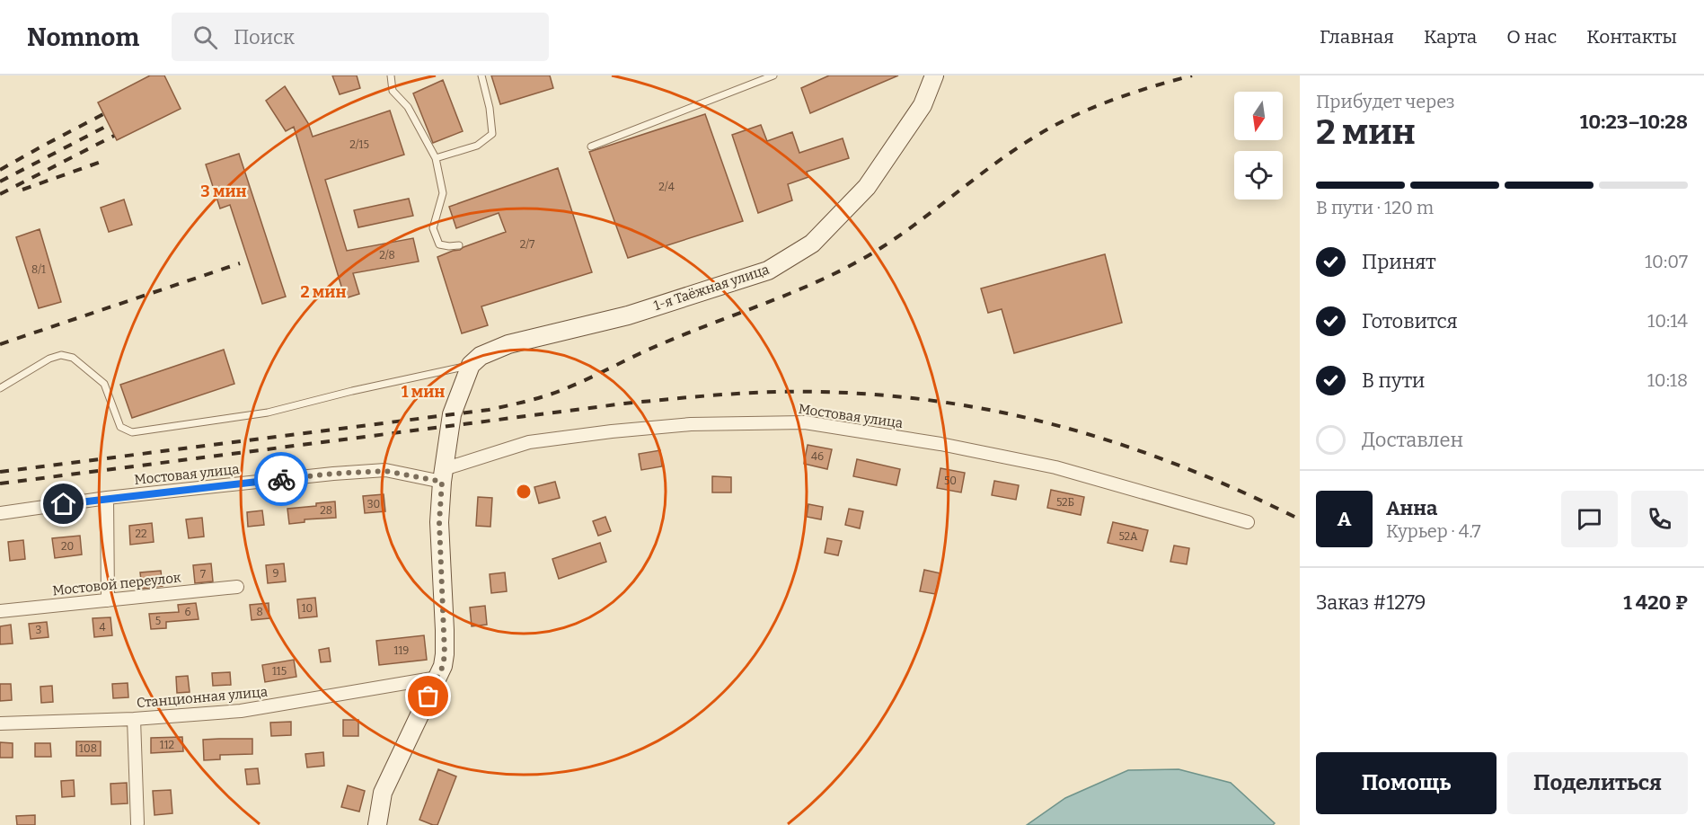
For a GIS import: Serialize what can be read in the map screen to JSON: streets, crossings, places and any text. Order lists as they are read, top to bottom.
{
  "streets": {
    "street": [
      "1-я Таёжная улица",
      "Мостовая улица",
      "Мостовой переулок",
      "Станционная улица"
    ]
  },
  "house_numbers": [
    "2/15",
    "2/4",
    "2/7",
    "2/8",
    "8/1",
    "46",
    "50",
    "52Б",
    "30",
    "28",
    "22",
    "52А",
    "20",
    "9",
    "7",
    "10",
    "6",
    "8",
    "5",
    "4",
    "3",
    "119",
    "115",
    "112",
    "108"
  ],
  "north": "bottom",
  "page": {
    "header": "Nomnom",
    "search": "Поиск",
    "nav": [
      "Главная",
      "Карта",
      "О нас",
      "Контакты"
    ],
    "heading": ["2 мин", "Прибудет через", "10:23–10:28"],
    "panel": [
      "Анна",
      "Курьер · 4.7",
      "Заказ #1279",
      "1 420 ₽"
    ],
    "bar": "В пути · 120 m",
    "list": [
      ["Принят", "10:07"],
      ["Готовится", "10:14"],
      ["В пути", "10:18"],
      "Доставлен"
    ],
    "round": "А",
    "buttons": ["Помощь", "Поделиться"]
  },
  "rings": ["3 мин", "2 мин", "1 мин"]
}
